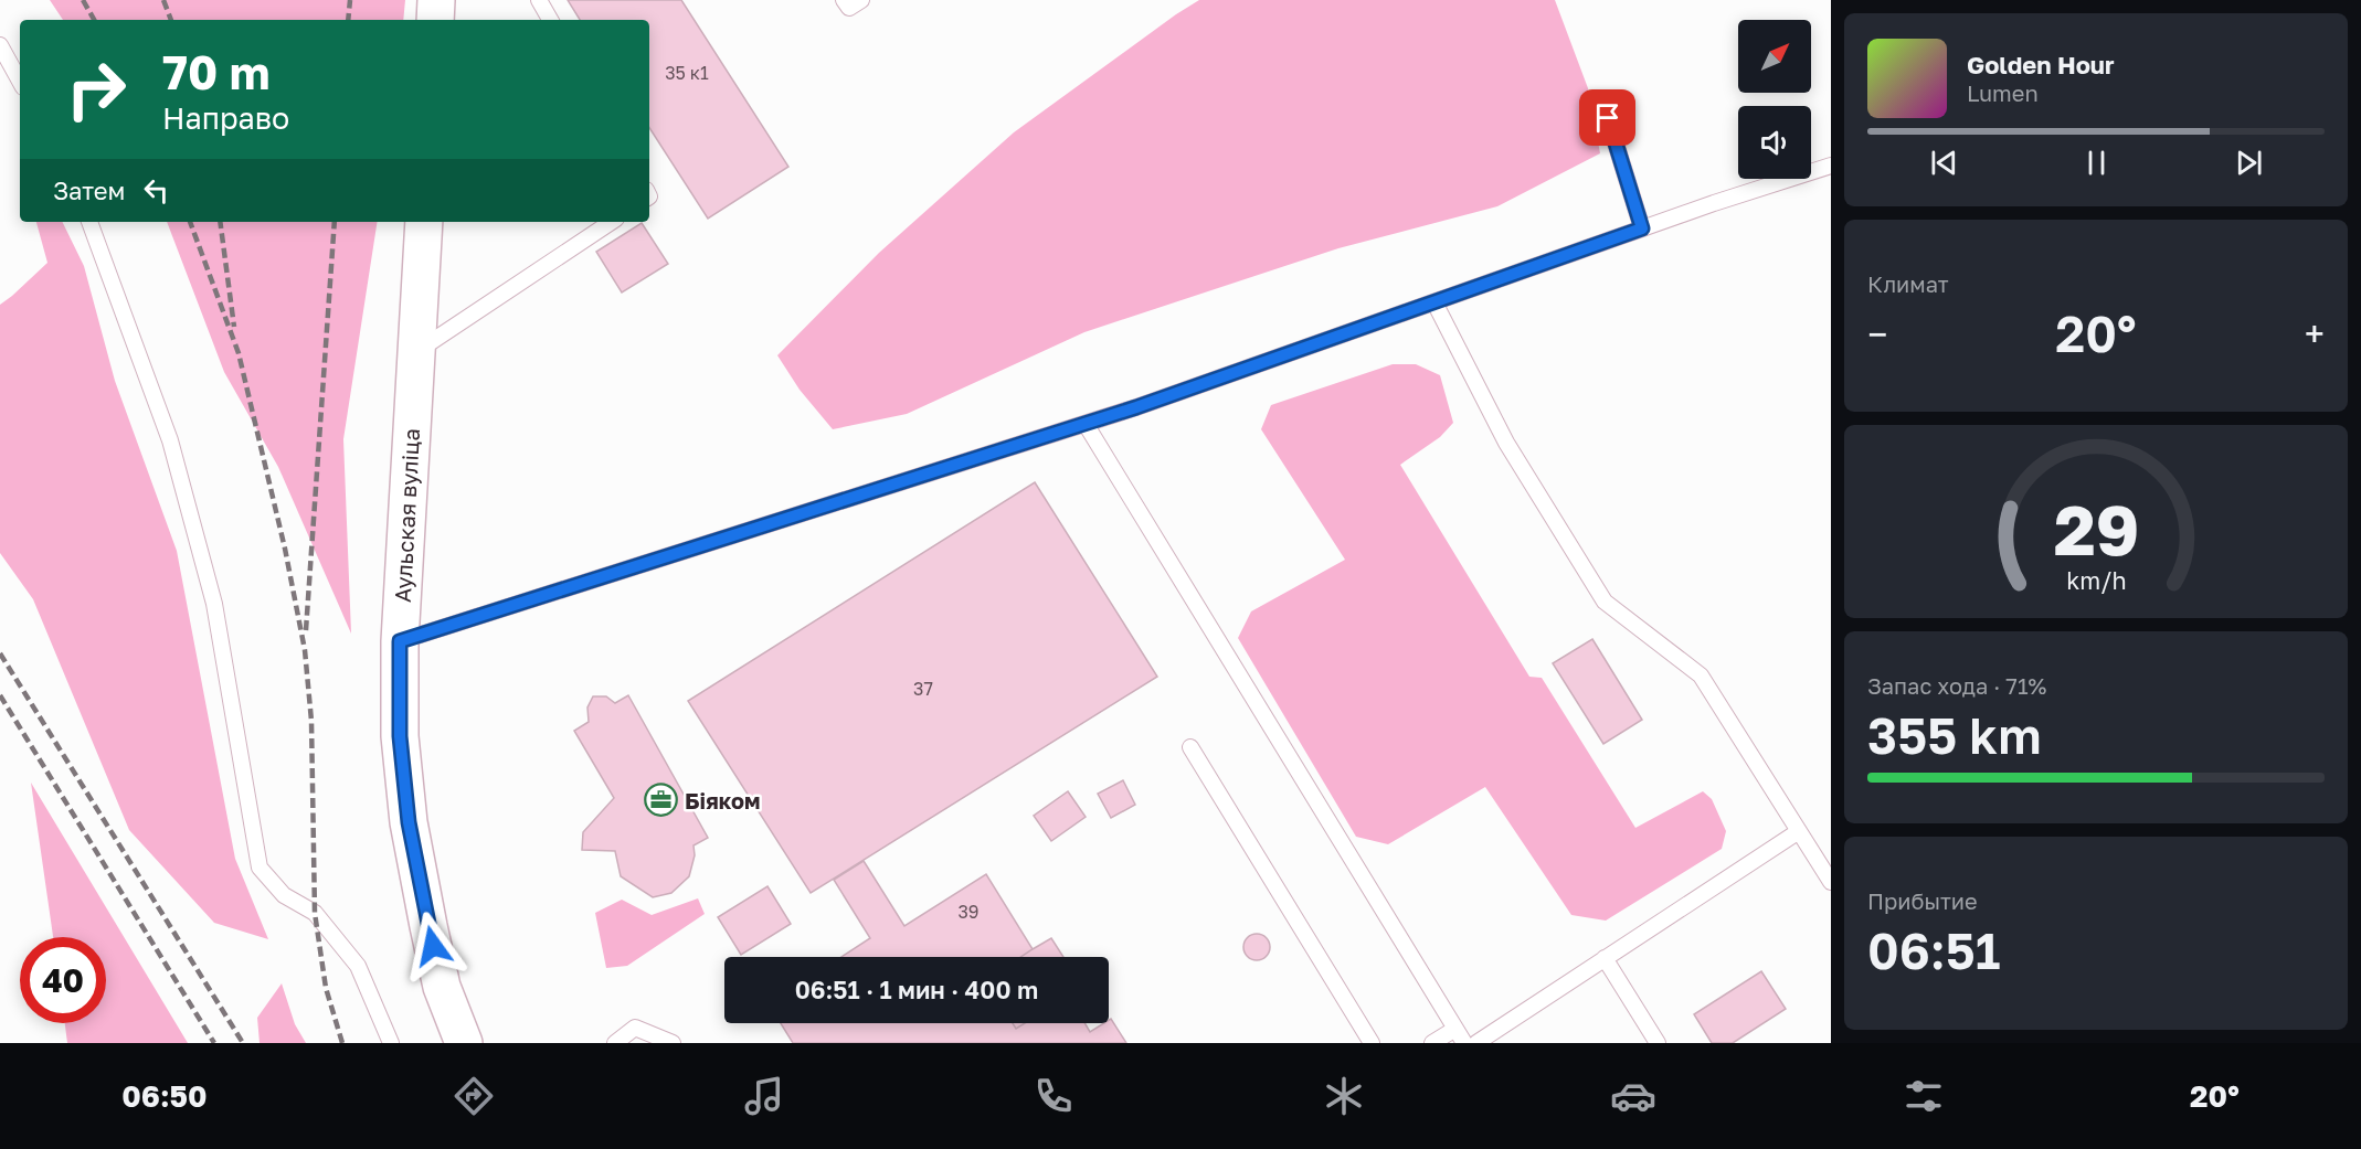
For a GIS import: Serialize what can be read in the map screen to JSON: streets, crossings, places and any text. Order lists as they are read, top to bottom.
{
  "streets": {
    "street": ["Аульская вуліца"]
  },
  "places": {
    "office": ["Біяком"]
  },
  "house_numbers": ["35 к1", "37", "39"],
  "north": "top right",
  "page": {
    "turn": ["70 m", "Направо"],
    "song": ["Golden Hour", "Lumen"],
    "then": "Затем",
    "tile": [
      "Климат",
      ["Запас хода · 71%", "355 km"],
      ["Прибытие", "06:51"]
    ],
    "heat": ["−", "20°", "+"],
    "limit": "40",
    "trip": "06:51 · 1 мин · 400 m",
    "tabs": ["06:50", "20°"],
    "gauge": ["29", "km/h"]
  }
}
